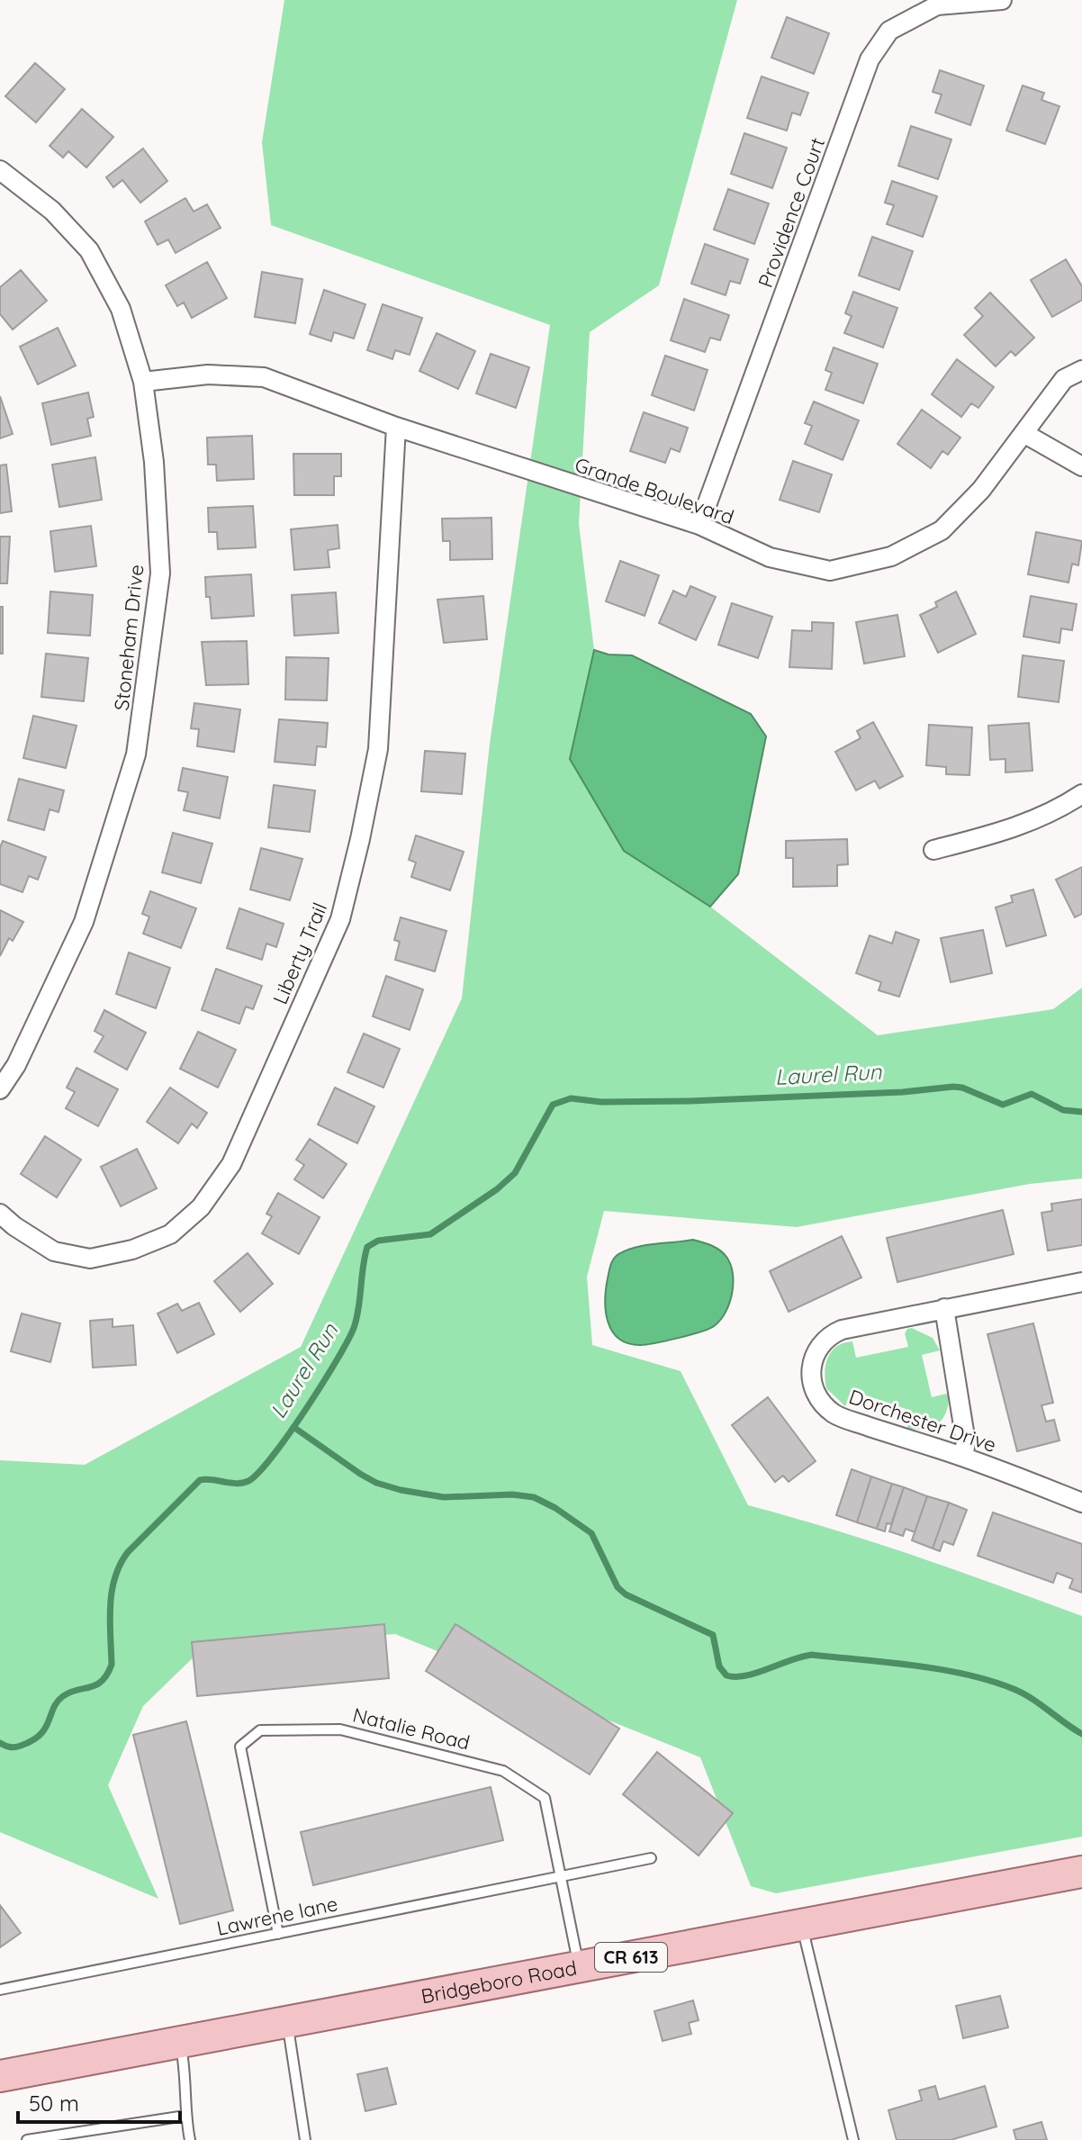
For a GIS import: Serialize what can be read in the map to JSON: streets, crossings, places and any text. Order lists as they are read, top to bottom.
{
  "streets": {
    "main road": ["CR 613", "Bridgeboro Road"],
    "street": [
      "Providence Court",
      "Grande Boulevard",
      "Stoneham Drive",
      "Liberty Trail",
      "Dorchester Drive"
    ],
    "lane": ["Natalie Road", "Lawrene lane"]
  },
  "crossings": [
    ["Providence Court", "Grande Boulevard"],
    ["Grande Boulevard", "Stoneham Drive"],
    ["Grande Boulevard", "Liberty Trail"],
    ["Natalie Road", "Lawrene lane"],
    ["Natalie Road", "Bridgeboro Road"]
  ],
  "water": ["Laurel Run"],
  "scale_bar": "50 m"
}
